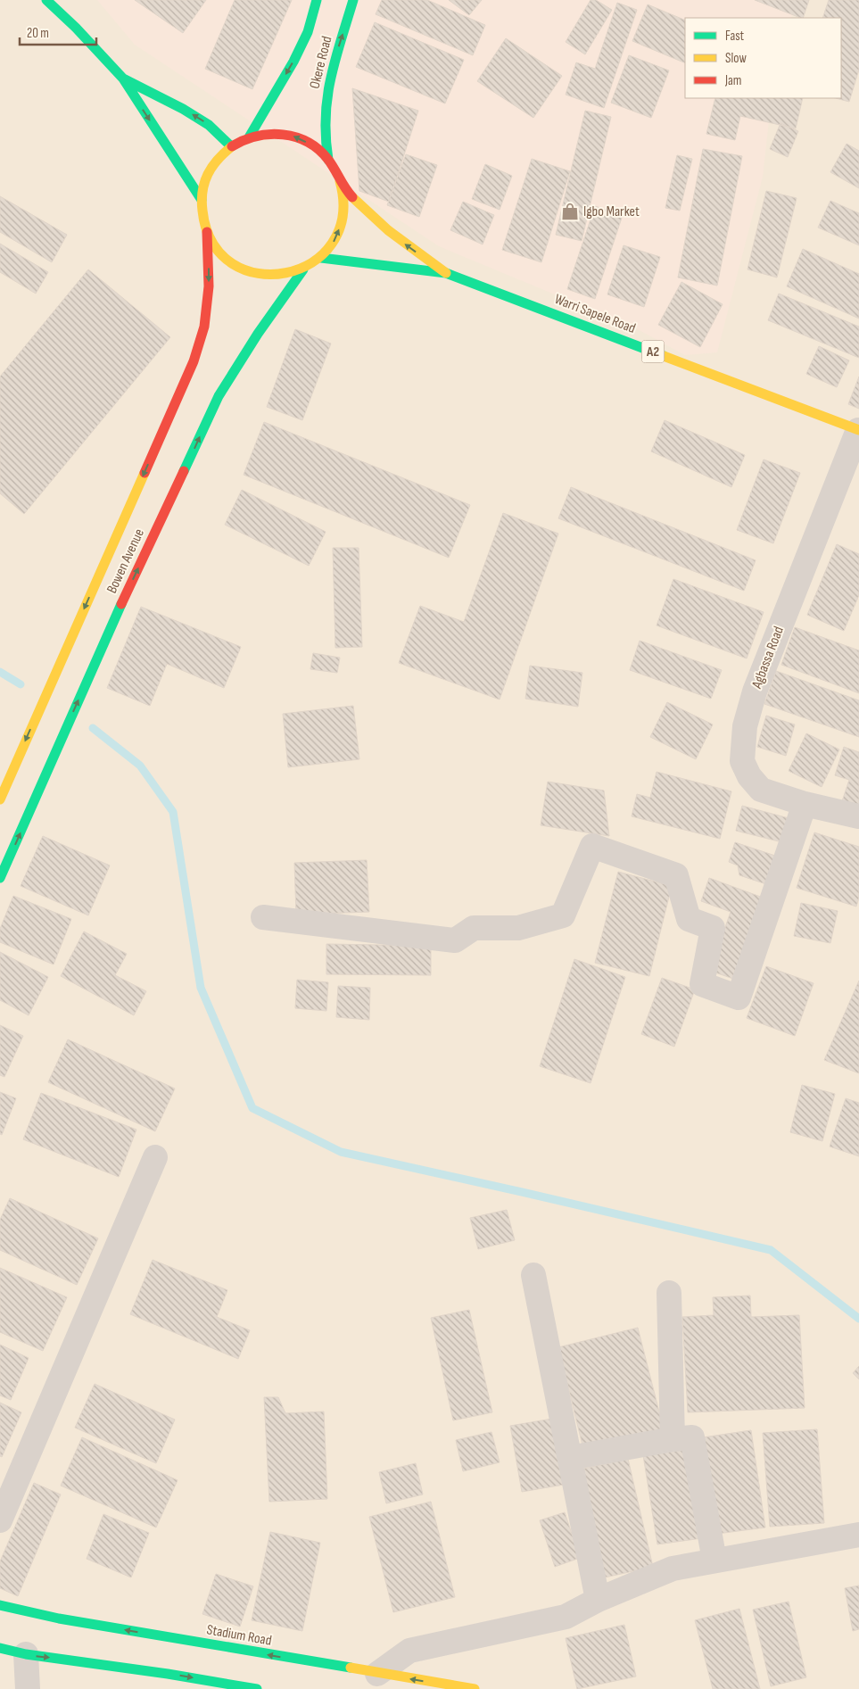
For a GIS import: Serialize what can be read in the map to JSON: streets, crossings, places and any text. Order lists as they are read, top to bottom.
{
  "streets": {
    "main road": [
      "Okere Road",
      "Warri Sapele Road",
      "A2",
      "Bowen Avenue",
      "Stadium Road"
    ],
    "street": ["Agbassa Road"]
  },
  "crossings": [
    ["Okere Road", "Warri Sapele Road"],
    ["Okere Road", "Bowen Avenue"],
    ["Warri Sapele Road", "Bowen Avenue"],
    ["Warri Sapele Road", "Agbassa Road"]
  ],
  "places": {
    "shop": ["Igbo Market"]
  },
  "legend": ["Fast", "Slow", "Jam"],
  "scale_bar": "20 m"
}
